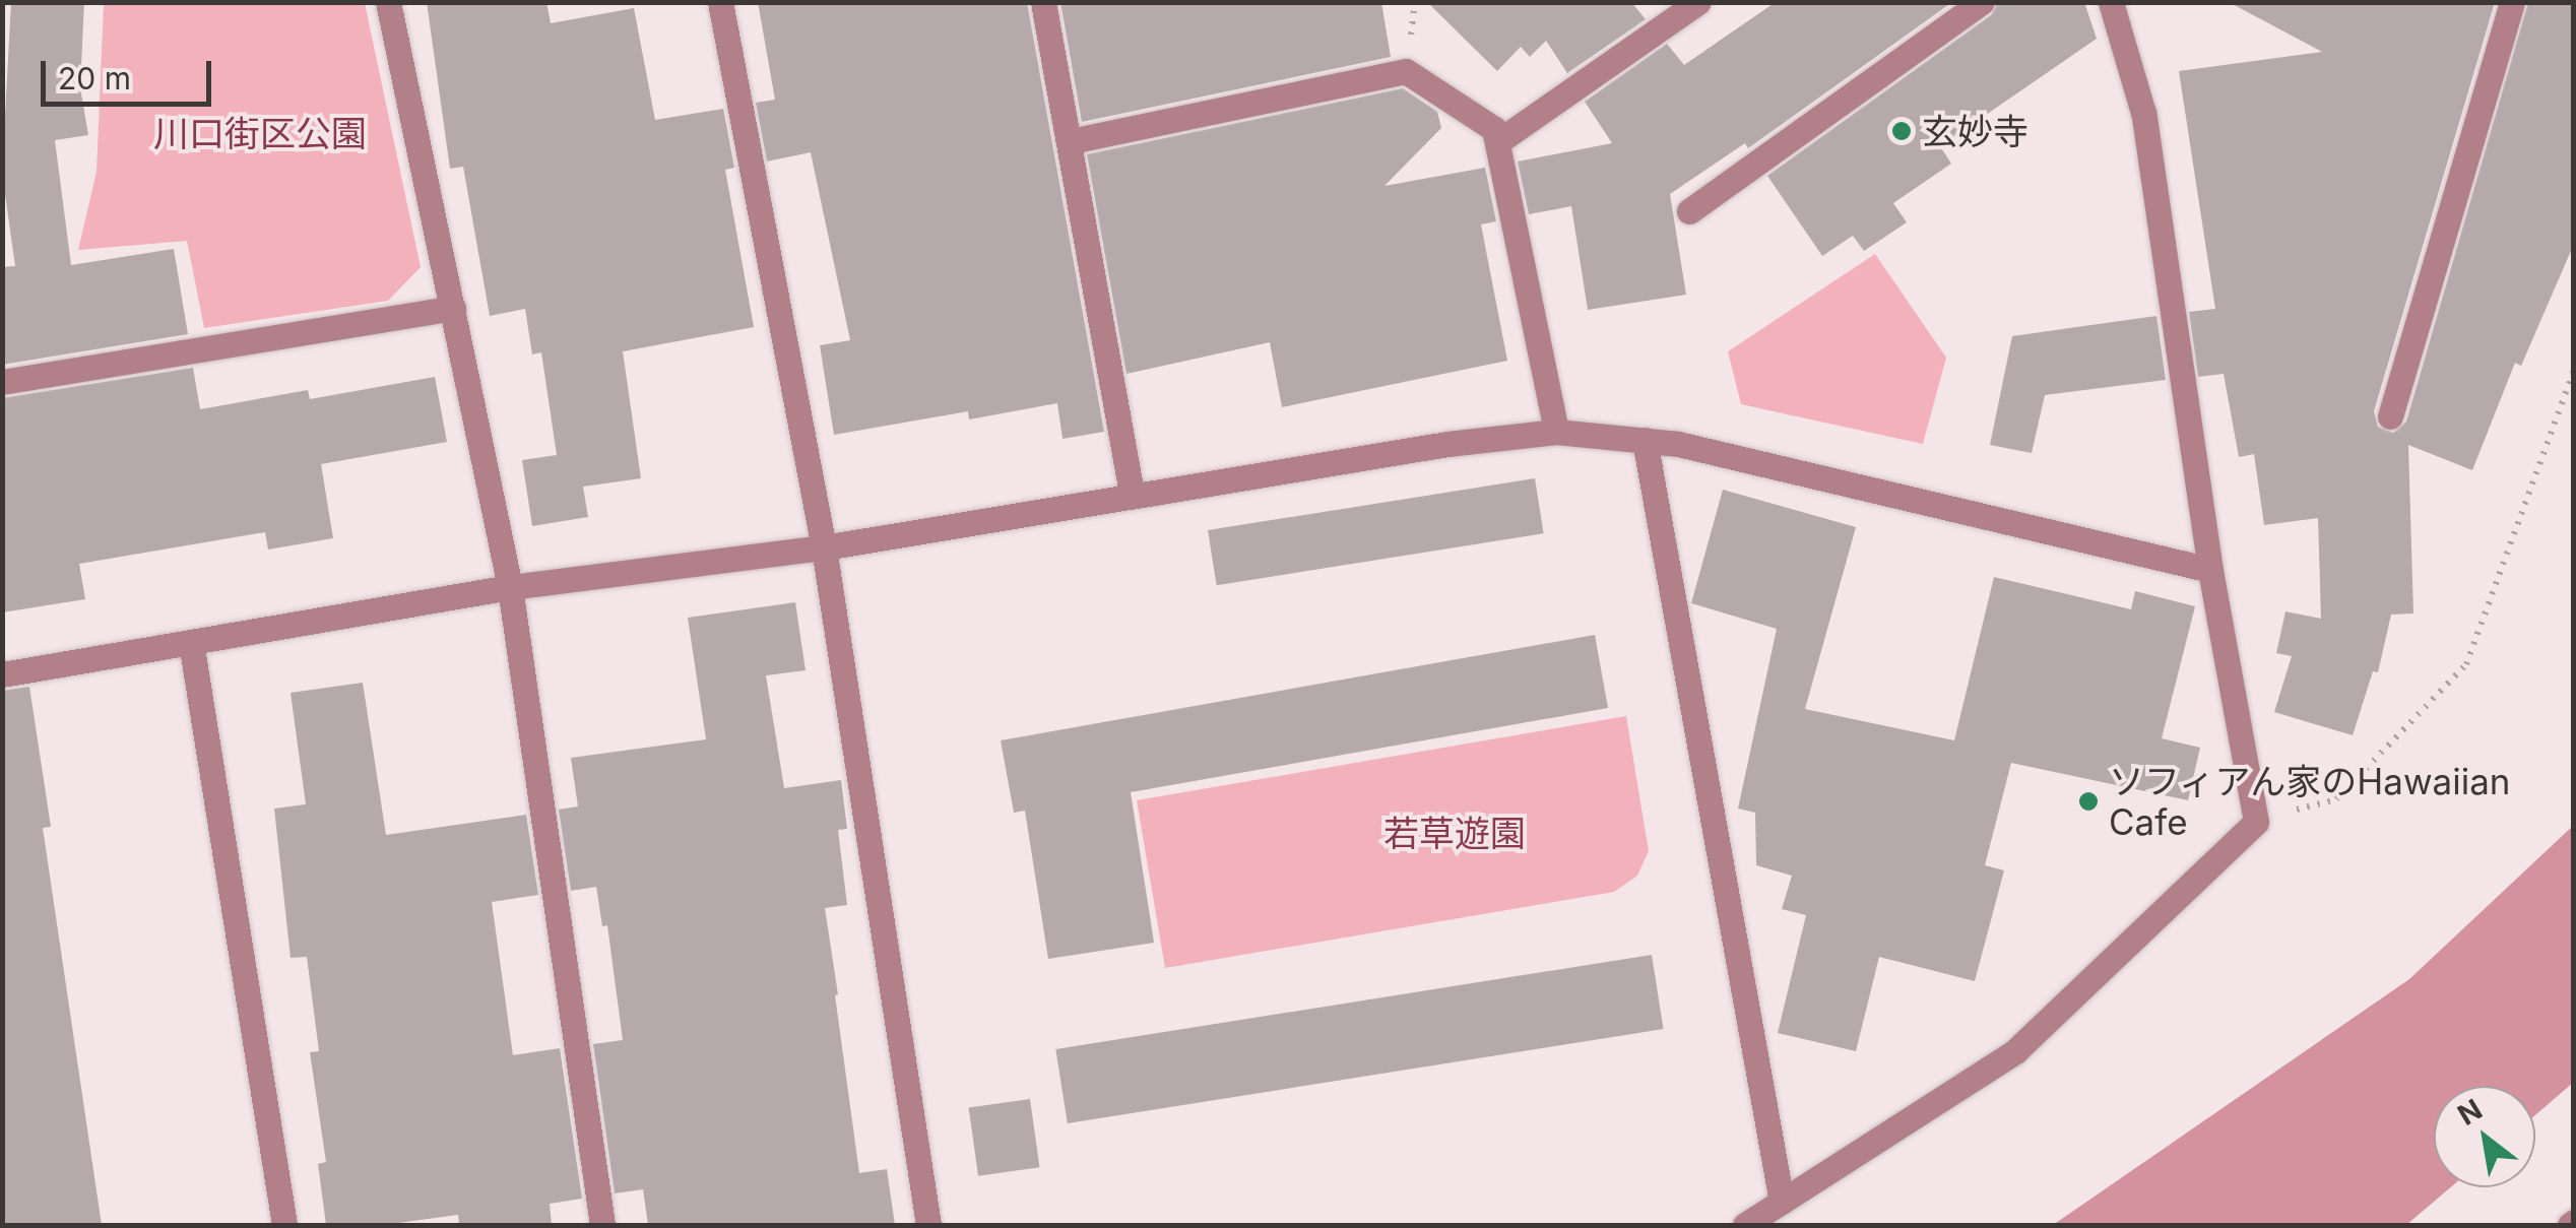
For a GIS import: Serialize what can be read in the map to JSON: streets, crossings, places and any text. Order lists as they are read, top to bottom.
{
  "parks": ["川口街区公園", "若草遊園"],
  "places": ["玄妙寺", "ソフィアん家のHawaiian Cafe"],
  "scale_bar": "20 m",
  "north": "top left"
}
